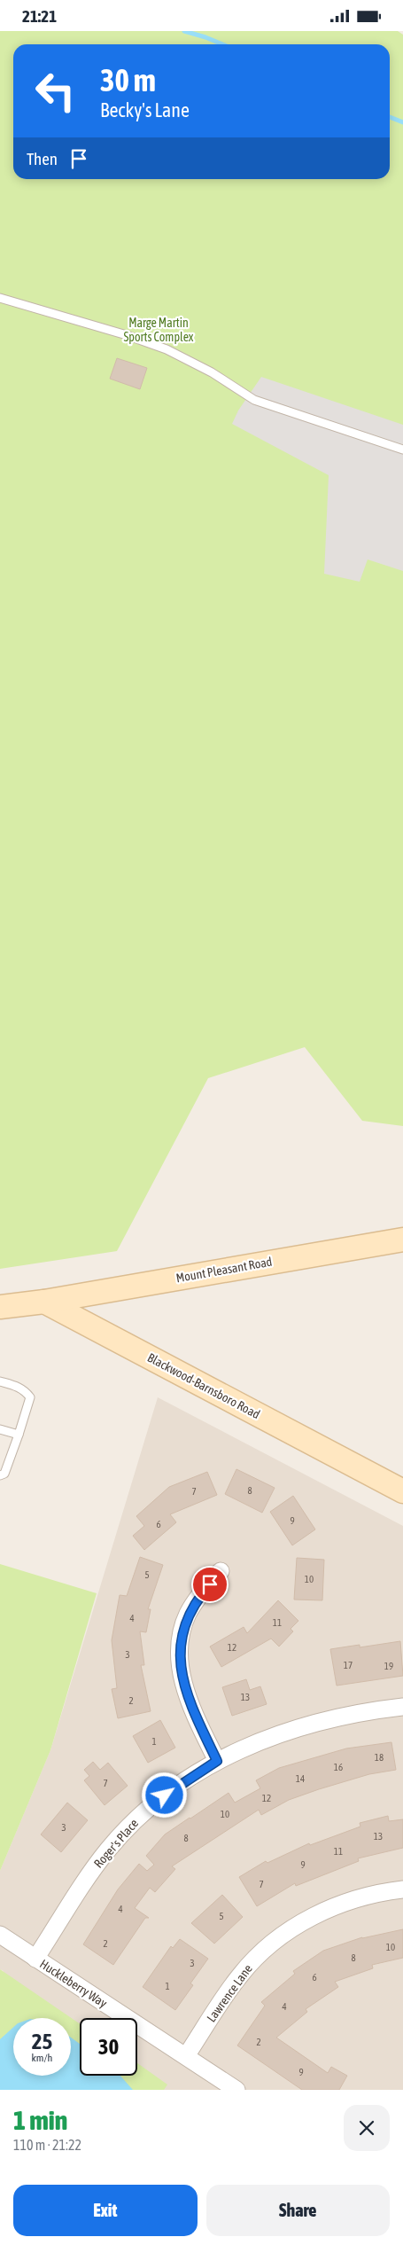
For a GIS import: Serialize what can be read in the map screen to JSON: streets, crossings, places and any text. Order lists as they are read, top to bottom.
{
  "streets": {
    "main road": ["Mount Pleasant Road", "Blackwood-Barnsboro Road"],
    "street": ["Roger's Place", "Huckleberry Way", "Lawrence Lane"]
  },
  "crossings": [
    ["Mount Pleasant Road", "Blackwood-Barnsboro Road"],
    ["Roger's Place", "Huckleberry Way"],
    ["Huckleberry Way", "Lawrence Lane"]
  ],
  "parks": ["Marge Martin Sports Complex"],
  "house_numbers": [
    "8",
    "7",
    "9",
    "6",
    "5",
    "10",
    "4",
    "11",
    "12",
    "3",
    "17",
    "19",
    "13",
    "2",
    "1",
    "18",
    "16",
    "14",
    "7",
    "12",
    "10",
    "3",
    "13",
    "8",
    "11",
    "9",
    "7",
    "4",
    "5",
    "2",
    "10",
    "8",
    "3",
    "6",
    "1",
    "4",
    "2",
    "9"
  ],
  "page": {
    "status": "21:21",
    "turn": ["30 m", "Becky's Lane"],
    "then": "Then",
    "speed": "25 km/h",
    "limit": "30",
    "heading": ["1 min", "110 m · 21:22"],
    "buttons": ["Exit", "Share"]
  }
}
